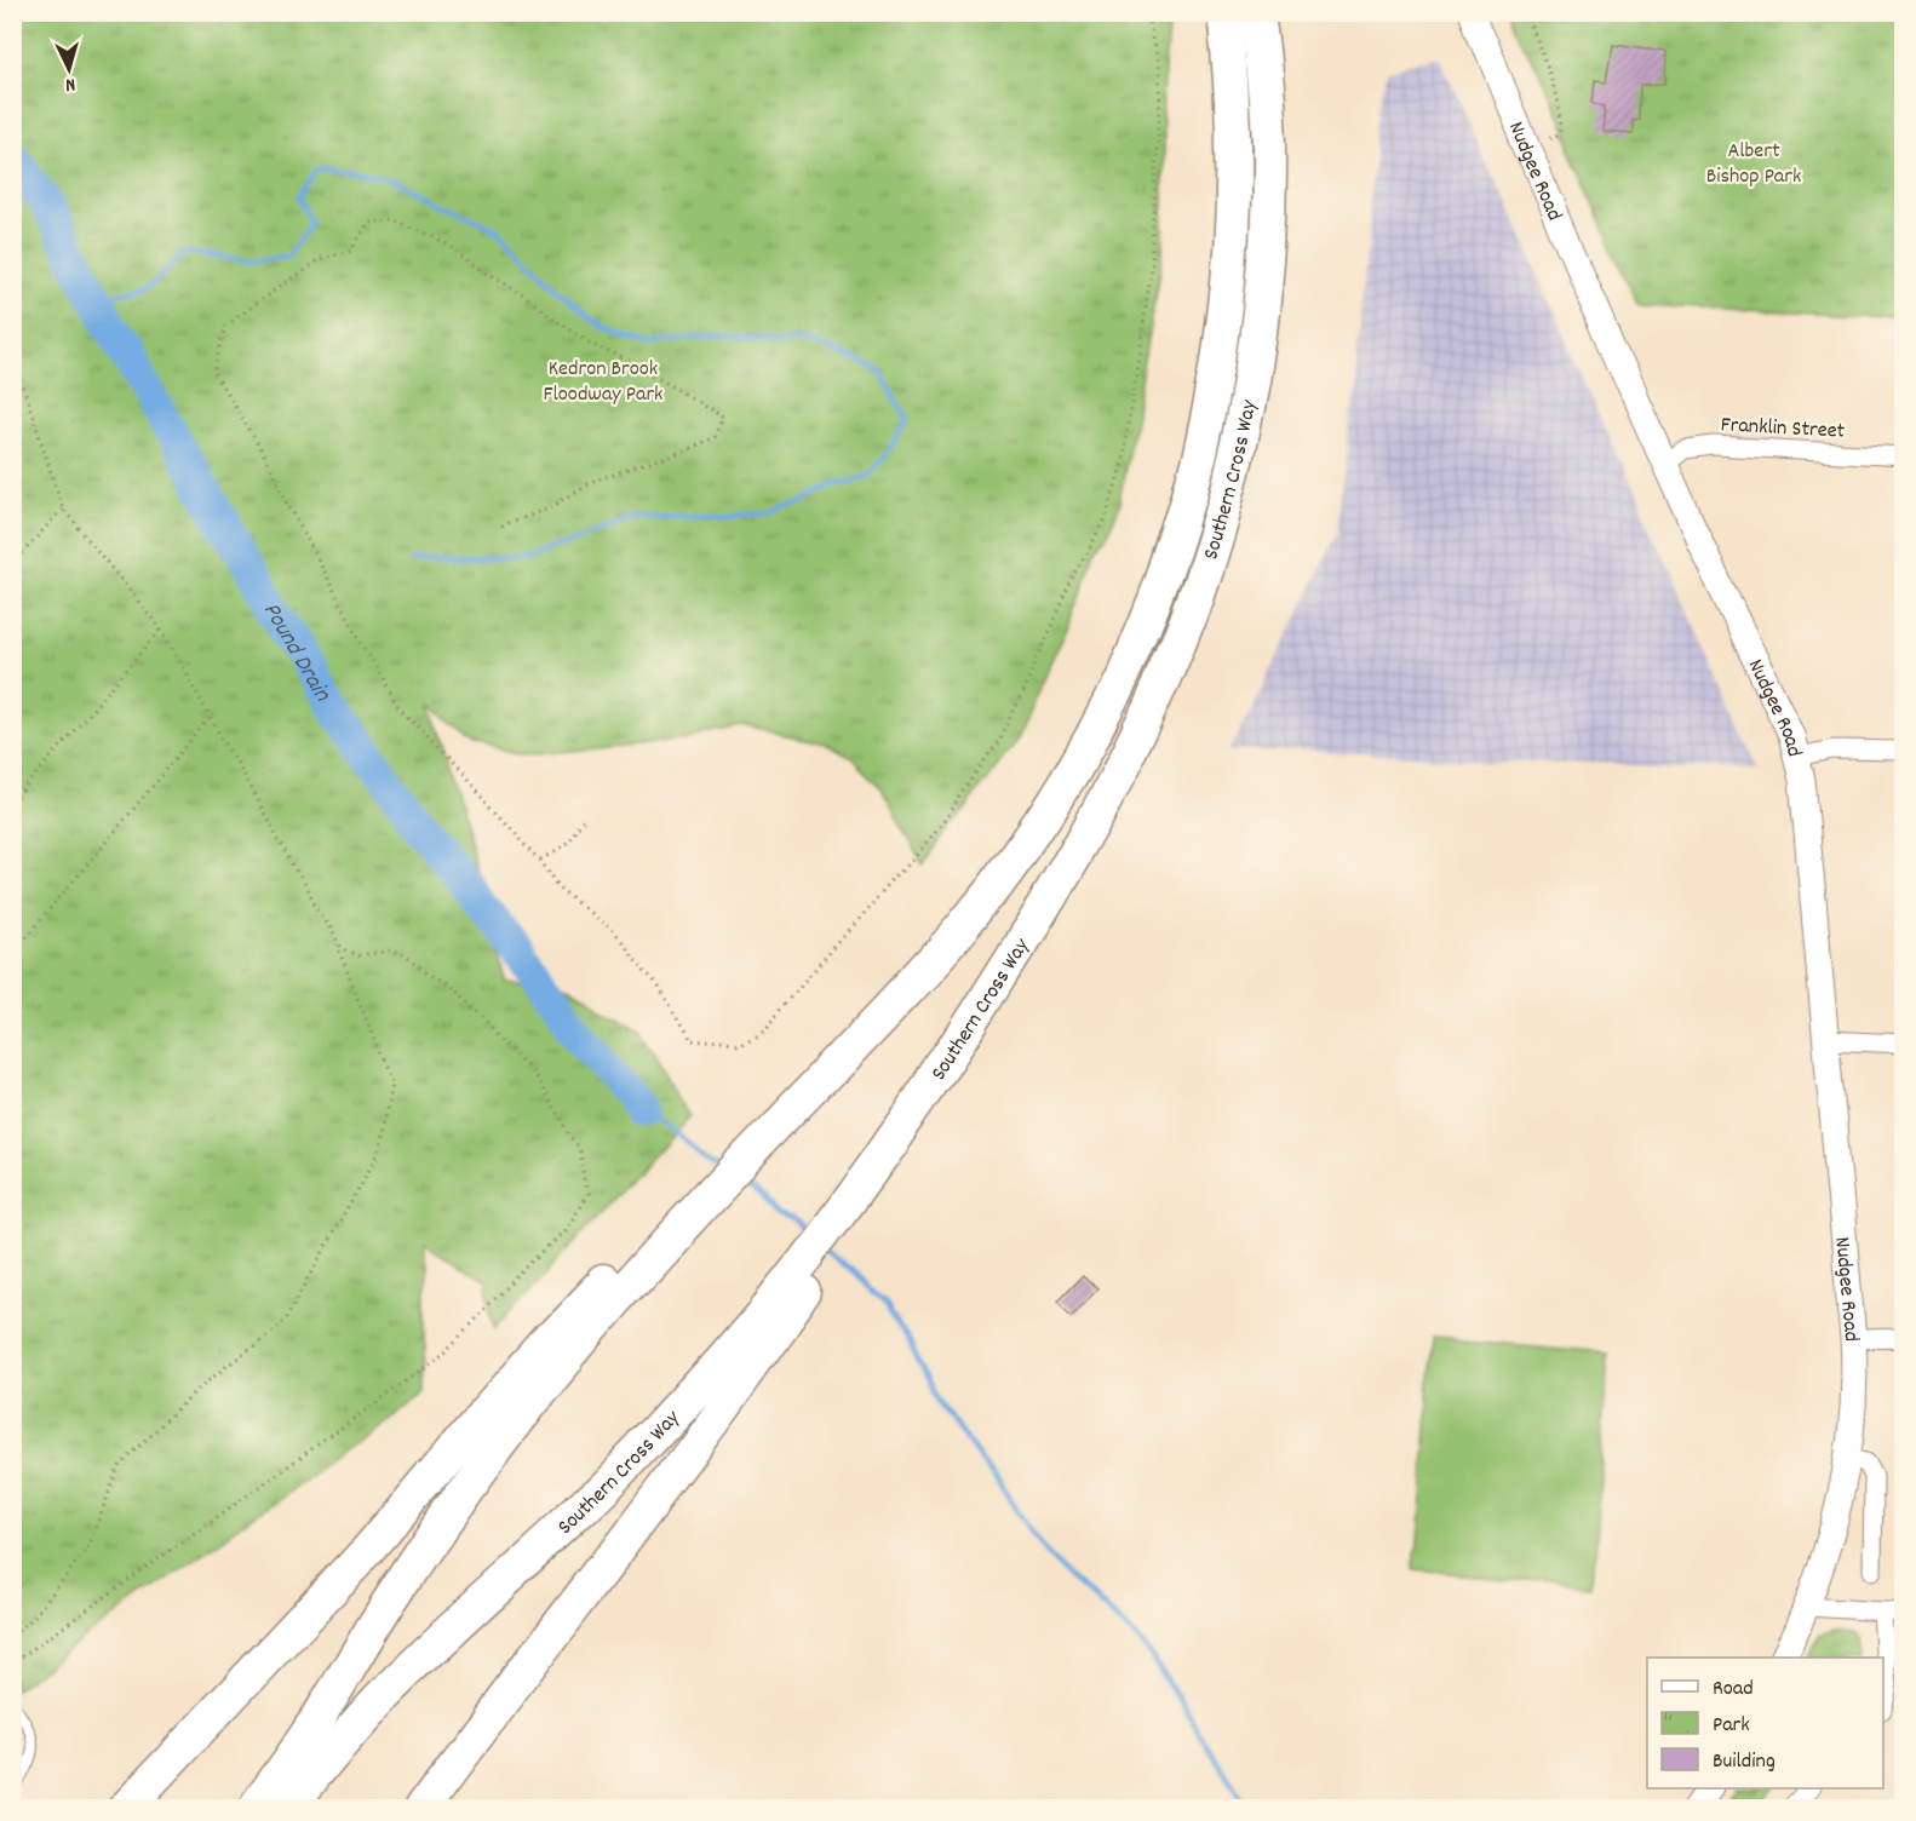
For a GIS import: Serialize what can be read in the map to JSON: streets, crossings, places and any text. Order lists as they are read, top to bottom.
{
  "streets": {
    "highway": ["Southern Cross Way"],
    "main road": ["Nudgee Road"],
    "street": ["Franklin Street"]
  },
  "crossings": [
    ["Nudgee Road", "Franklin Street"]
  ],
  "water": ["Pound Drain"],
  "parks": ["Albert Bishop Park", "Kedron Brook Floodway Park"],
  "legend": ["Road", "Park", "Building"],
  "north": "bottom"
}
